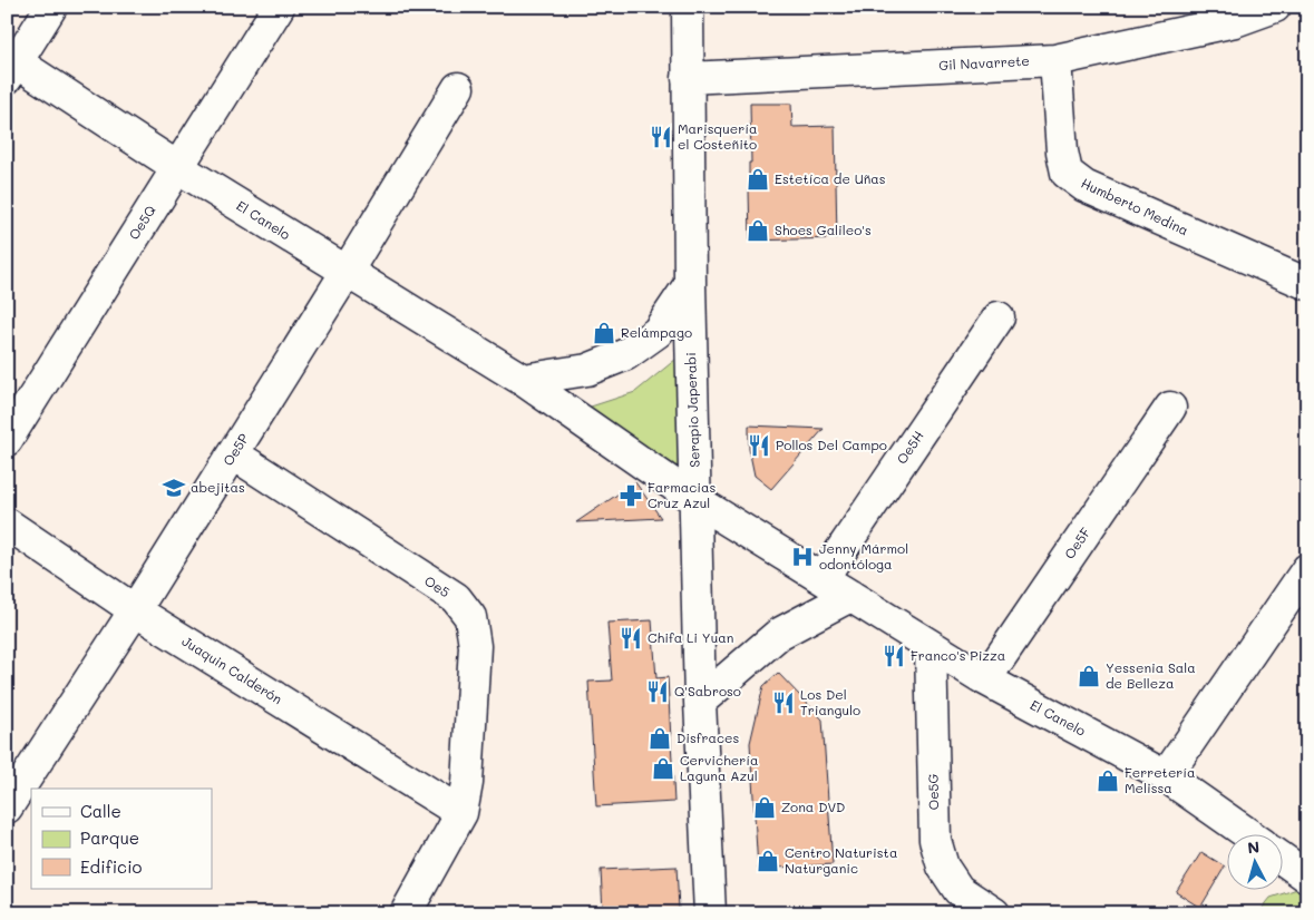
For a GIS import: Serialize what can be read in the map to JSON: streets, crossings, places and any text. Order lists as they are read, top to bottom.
{
  "streets": {
    "street": [
      "Gil Navarrete",
      "Humberto Medina",
      "El Canelo",
      "Oe5Q",
      "Serapio Japerabi",
      "Oe5H",
      "Oe5P",
      "Oe5F",
      "Oe5",
      "Juaquin Calderón",
      "Oe5G"
    ]
  },
  "crossings": [
    ["Gil Navarrete", "Humberto Medina"],
    ["Gil Navarrete", "Serapio Japerabi"],
    ["El Canelo", "Oe5Q"],
    ["El Canelo", "Serapio Japerabi"],
    ["El Canelo", "Oe5H"],
    ["El Canelo", "Oe5P"],
    ["El Canelo", "Oe5F"],
    ["El Canelo", "Oe5G"],
    ["Oe5P", "Oe5"],
    ["Oe5P", "Juaquin Calderón"],
    ["Oe5", "Juaquin Calderón"]
  ],
  "places": {
    "restaurant": [
      "Marisquería el Costeñito",
      "Pollos Del Campo",
      "Chifa Li Yuan",
      "Franco's Pizza",
      "Q'Sabroso",
      "Los Del Triangulo"
    ],
    "shop": [
      "Estetíca de Uñas",
      "Shoes Galileo's",
      "Relámpago",
      "Yessenia Sala de Belleza",
      "Disfraces",
      "Cervichería Laguna Azul",
      "Ferretería Melissa",
      "Zona DVD",
      "Centro Naturista Naturganic"
    ],
    "school or university": ["abejitas"],
    "pharmacy": ["Farmacias Cruz Azul"],
    "hospital": ["Jenny Mármol odontóloga"]
  },
  "legend": ["Calle", "Parque", "Edificio"],
  "north": "top"
}
